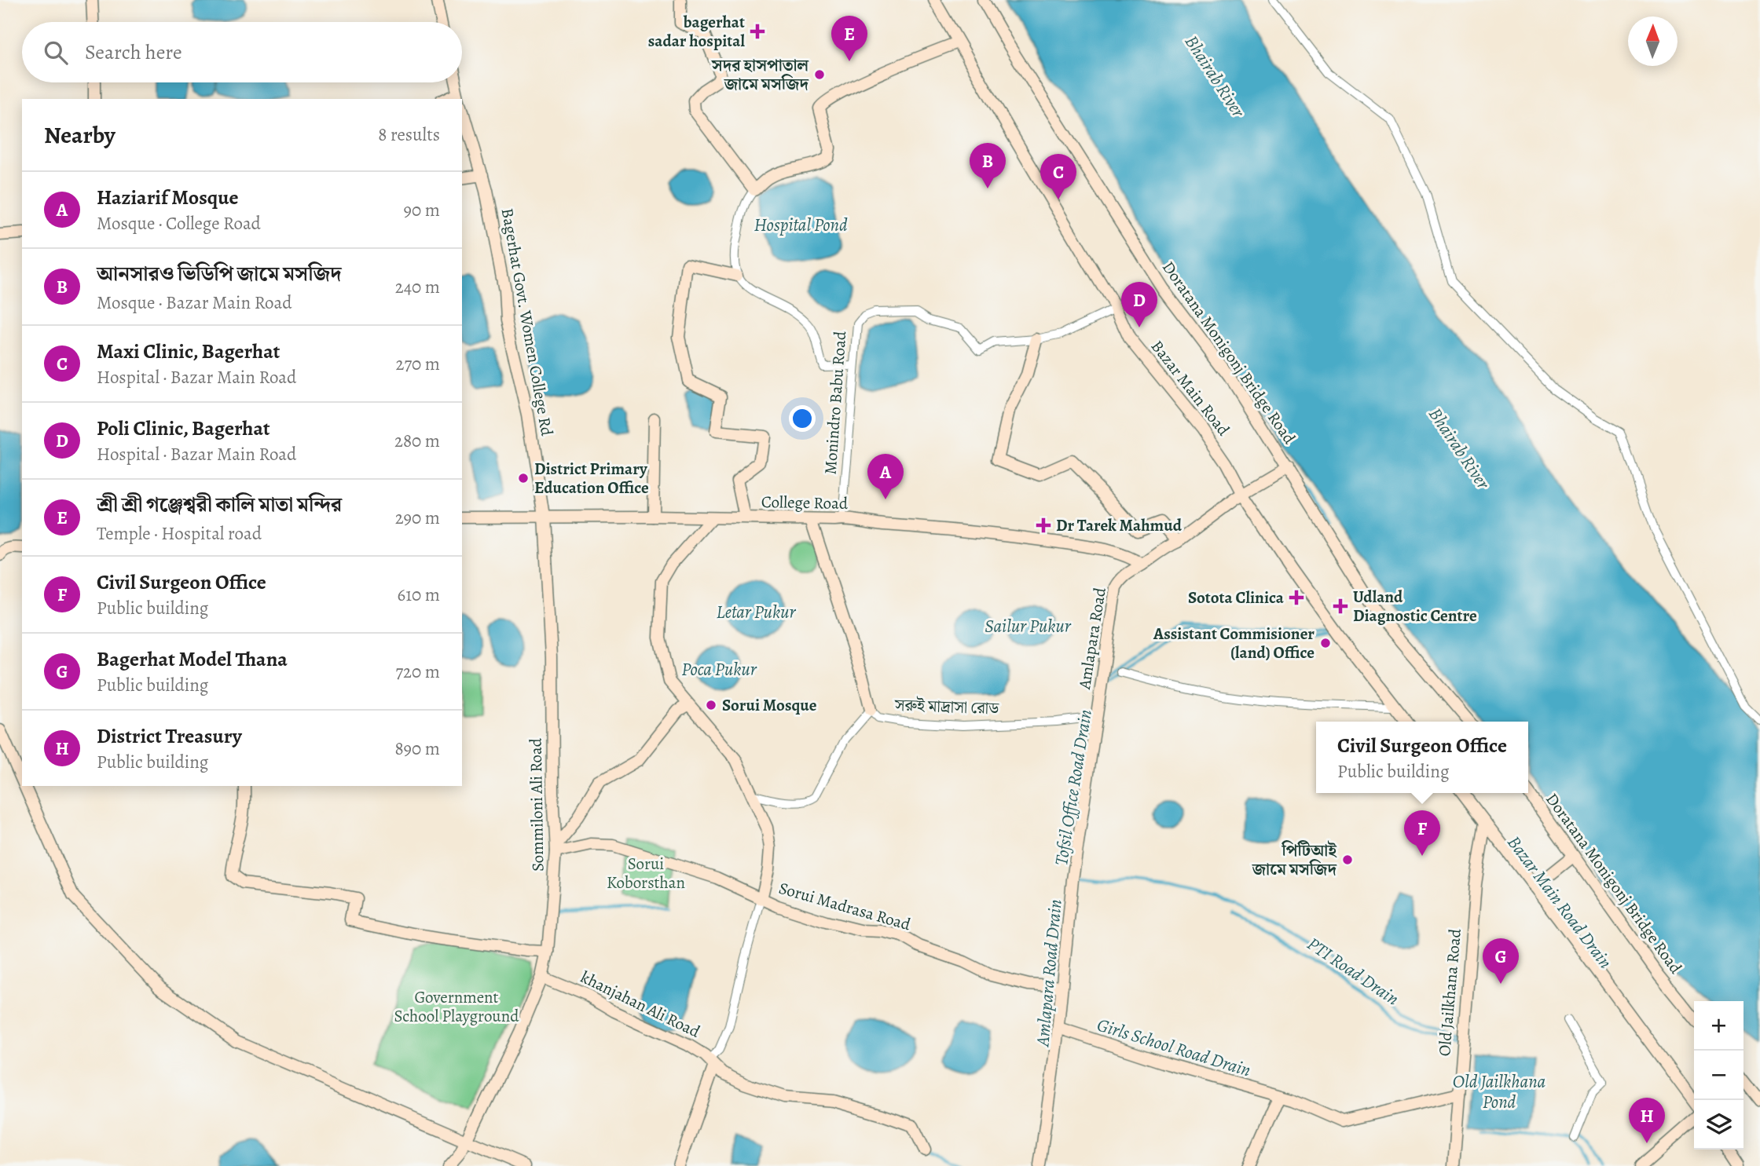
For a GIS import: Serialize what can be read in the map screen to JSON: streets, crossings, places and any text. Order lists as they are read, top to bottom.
{
  "streets": {
    "street": [
      "Bagerhat Govt. Women College Rd",
      "Doratana Monigonj Bridge Road",
      "Bazar Main Road",
      "Monindro Babu Road",
      "College Road",
      "Amlapara Road",
      "সরুই মাদ্রাসা রোড",
      "Sommiloni Ali Road",
      "Sorui Madrasa Road",
      "Old Jailkhana Road",
      "khanjahan Ali Road"
    ]
  },
  "crossings": [
    ["Bagerhat Govt. Women College Rd", "College Road"],
    ["Bagerhat Govt. Women College Rd", "Sommiloni Ali Road"],
    ["Doratana Monigonj Bridge Road", "Amlapara Road"],
    ["Bazar Main Road", "Monindro Babu Road"],
    ["Bazar Main Road", "Amlapara Road"],
    ["Monindro Babu Road", "College Road"],
    ["College Road", "Amlapara Road"],
    ["College Road", "Sommiloni Ali Road"],
    ["Amlapara Road", "সরুই মাদ্রাসা রোড"],
    ["Amlapara Road", "Sorui Madrasa Road"],
    ["Sommiloni Ali Road", "Sorui Madrasa Road"],
    ["Sommiloni Ali Road", "khanjahan Ali Road"]
  ],
  "water": [
    "Bhairab River",
    "Hospital Pond",
    "Letar Pukur",
    "Sailur Pukur",
    "Poca Pukur",
    "Tofsil Office Road Drain",
    "Bazar Main Road Drain",
    "PTI Road Drain",
    "Amlapara Road Drain",
    "Girls School Road Drain",
    "Old Jailkhana Pond"
  ],
  "parks": ["Sorui Koborsthan", "Government School Playground"],
  "places": {
    "health": [
      "bagerhat sadar hospital",
      "Dr Tarek Mahmud",
      "Sotota Clinica",
      "Udland Diagnostic Centre"
    ],
    "other": [
      "সদর হাসপাতাল জামে মসজিদ",
      "District Primary Education Office",
      "Assistant Commisioner (land) Office",
      "Sorui Mosque",
      "পিটিআই জামে মসজিদ"
    ]
  },
  "north": "top",
  "page": {
    "pins": [
      "E",
      "B",
      "C",
      "D",
      "A",
      "F",
      "G",
      "H"
    ],
    "search": "Search here",
    "heading": ["Nearby", "8 results"],
    "list": [
      {
        "mark": "A",
        "name": "Haziarif Mosque",
        "note": "Mosque · College Road",
        "value": "90 m"
      },
      {
        "mark": "B",
        "name": "আনসারও ভিডিপি জামে মসজিদ",
        "note": "Mosque · Bazar Main Road",
        "value": "240 m"
      },
      {
        "mark": "C",
        "name": "Maxi Clinic, Bagerhat",
        "note": "Hospital · Bazar Main Road",
        "value": "270 m"
      },
      {
        "mark": "D",
        "name": "Poli Clinic, Bagerhat",
        "note": "Hospital · Bazar Main Road",
        "value": "280 m"
      },
      {
        "mark": "E",
        "name": "শ্রী শ্রী গঞ্জেশ্বরী কালি মাতা মন্দির",
        "note": "Temple · Hospital road",
        "value": "290 m"
      },
      {
        "mark": "F",
        "name": "Civil Surgeon Office",
        "note": "Public building",
        "value": "610 m"
      },
      {
        "mark": "G",
        "name": "Bagerhat Model Thana",
        "note": "Public building",
        "value": "720 m"
      },
      {
        "mark": "H",
        "name": "District Treasury",
        "note": "Public building",
        "value": "890 m"
      }
    ],
    "popup": ["Civil Surgeon Office", "Public building"],
    "map_buttons": ["+", "−"]
  }
}
